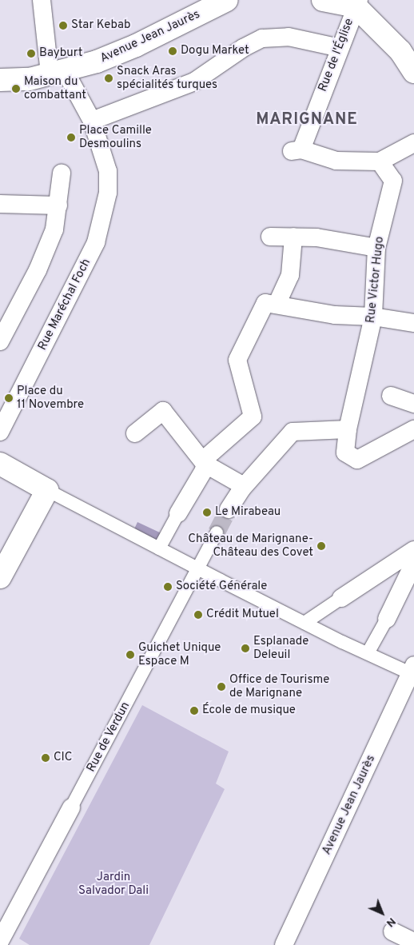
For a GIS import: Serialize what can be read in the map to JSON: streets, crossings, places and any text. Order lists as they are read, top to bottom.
{
  "streets": {
    "street": [
      "Avenue Jean Jaurès",
      "Rue de l'Église",
      "Rue Victor Hugo",
      "Rue Maréchal Foch",
      "Rue de Verdun"
    ]
  },
  "crossings": [
    ["Rue de l'Église", "Rue Victor Hugo"]
  ],
  "districts": ["MARIGNANE"],
  "parks": ["Jardin Salvador Dali"],
  "places": [
    "Star Kebab",
    "Dogu Market",
    "Bayburt",
    "Snack Aras spécialités turques",
    "Maison du combattant",
    "Place Camille Desmoulins",
    "Place du 11 Novembre",
    "Le Mirabeau",
    "Château de Marignane- Château des Covet",
    "Société Générale",
    "Crédit Mutuel",
    "Esplanade Deleuil",
    "Guichet Unique Espace M",
    "Office de Tourisme de Marignane",
    "École de musique",
    "CIC"
  ],
  "north": "bottom right"
}
